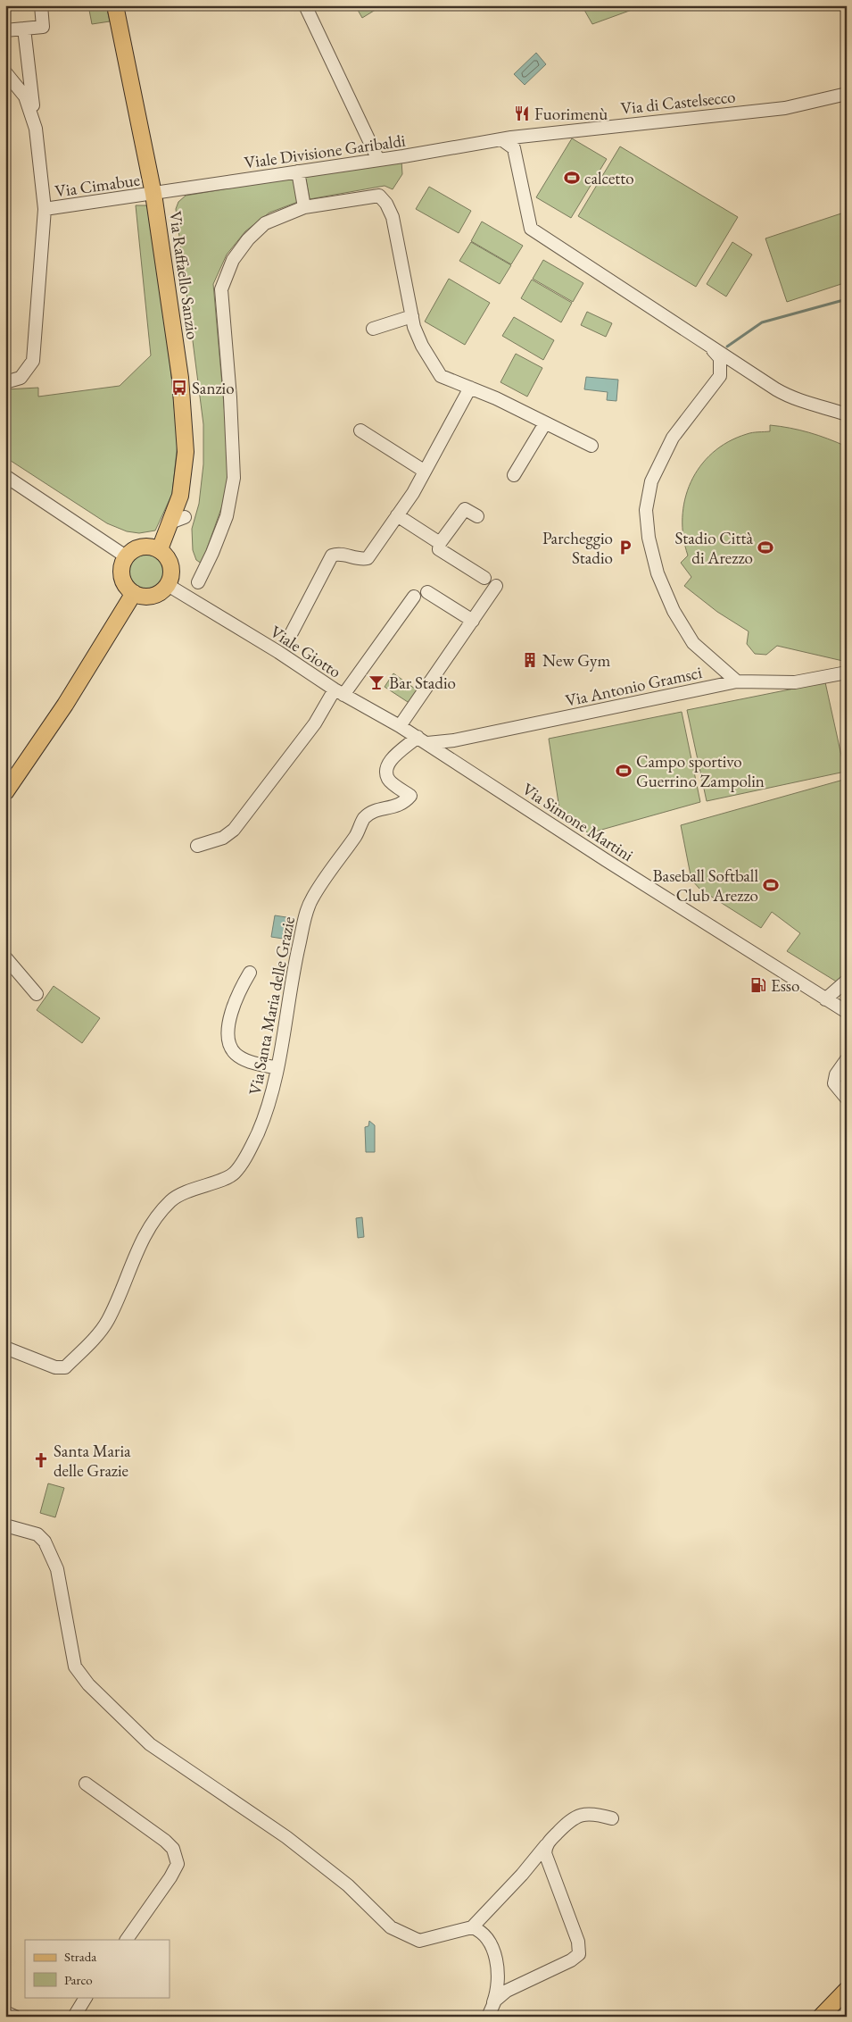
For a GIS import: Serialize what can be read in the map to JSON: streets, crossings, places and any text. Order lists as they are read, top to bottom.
{
  "streets": {
    "main road": ["Via Raffaello Sanzio"],
    "street": [
      "Via di Castelsecco",
      "Viale Divisione Garibaldi",
      "Via Cimabue",
      "Viale Giotto",
      "Via Antonio Gramsci",
      "Via Simone Martini",
      "Via Santa Maria delle Grazie"
    ]
  },
  "crossings": [
    ["Via di Castelsecco", "Viale Divisione Garibaldi"],
    ["Viale Divisione Garibaldi", "Via Cimabue"],
    ["Viale Divisione Garibaldi", "Via Raffaello Sanzio"],
    ["Via Cimabue", "Via Raffaello Sanzio"],
    ["Via Raffaello Sanzio", "Viale Giotto"],
    ["Viale Giotto", "Via Antonio Gramsci"],
    ["Viale Giotto", "Via Simone Martini"],
    ["Viale Giotto", "Via Santa Maria delle Grazie"],
    ["Via Antonio Gramsci", "Via Simone Martini"],
    ["Via Antonio Gramsci", "Via Santa Maria delle Grazie"],
    ["Via Simone Martini", "Via Santa Maria delle Grazie"]
  ],
  "places": {
    "restaurant": ["Fuorimenù"],
    "sports": [
      "calcetto",
      "Stadio Città di Arezzo",
      "Campo sportivo Guerrino Zampolin",
      "Baseball Softball Club Arezzo"
    ],
    "bus stop": ["Sanzio"],
    "parking": ["Parcheggio Stadio"],
    "building": ["New Gym"],
    "bar": ["Bar Stadio"],
    "fuel station": ["Esso"],
    "church": ["Santa Maria delle Grazie"]
  },
  "legend": ["Strada", "Parco"]
}
